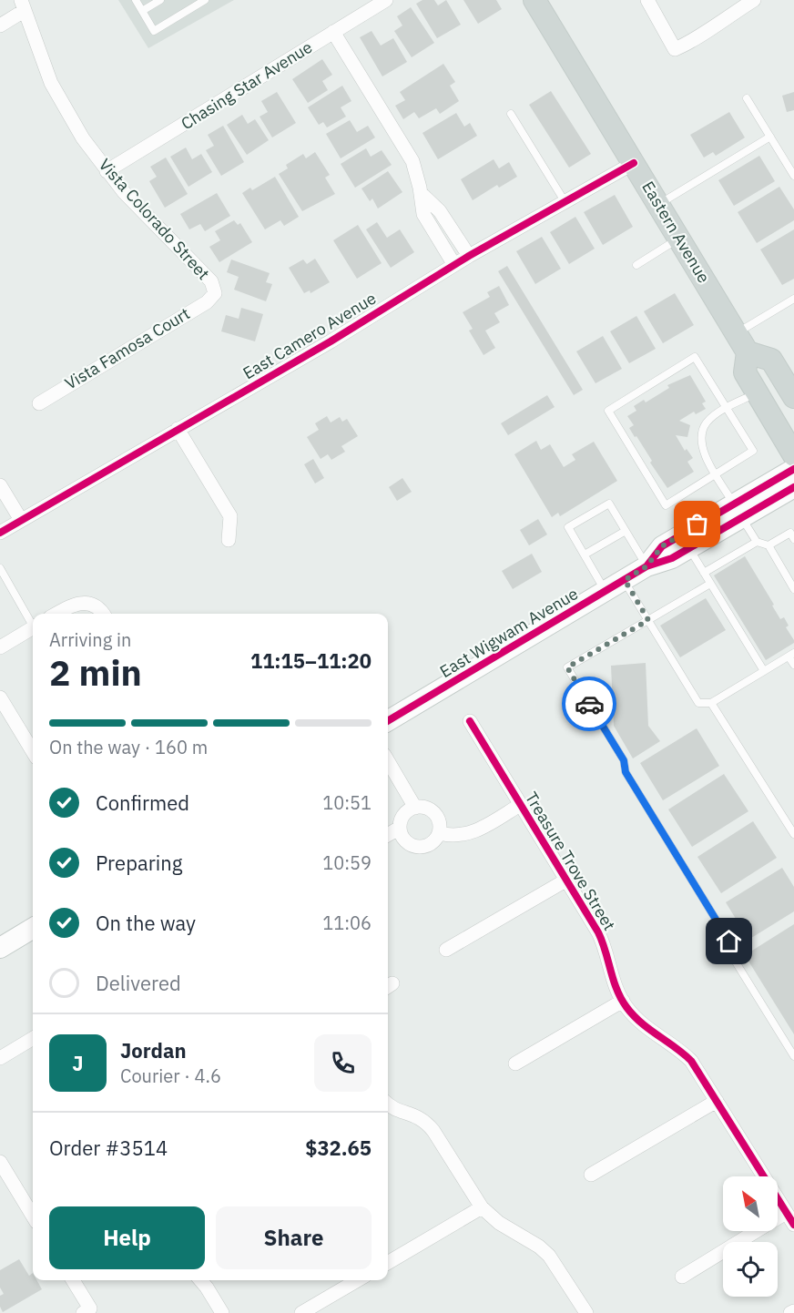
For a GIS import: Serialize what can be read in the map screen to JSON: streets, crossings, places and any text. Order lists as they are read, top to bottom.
{
  "streets": {
    "main road": ["Eastern Avenue", "East Wigwam Avenue"],
    "street": [
      "Chasing Star Avenue",
      "Vista Colorado Street",
      "East Camero Avenue",
      "Vista Famosa Court",
      "Treasure Trove Street"
    ]
  },
  "crossings": [
    ["Chasing Star Avenue", "Vista Colorado Street"],
    ["Vista Colorado Street", "Vista Famosa Court"],
    ["Eastern Avenue", "East Camero Avenue"]
  ],
  "north": "top left",
  "page": {
    "heading": ["2 min", "Arriving in", "11:15–11:20"],
    "panel": [
      "Jordan",
      "Courier · 4.6",
      "Order #3514",
      "$32.65"
    ],
    "bar": "On the way · 160 m",
    "list": [
      ["Confirmed", "10:51"],
      ["Preparing", "10:59"],
      ["On the way", "11:06"],
      "Delivered"
    ],
    "round": "J",
    "buttons": ["Help", "Share"]
  }
}
